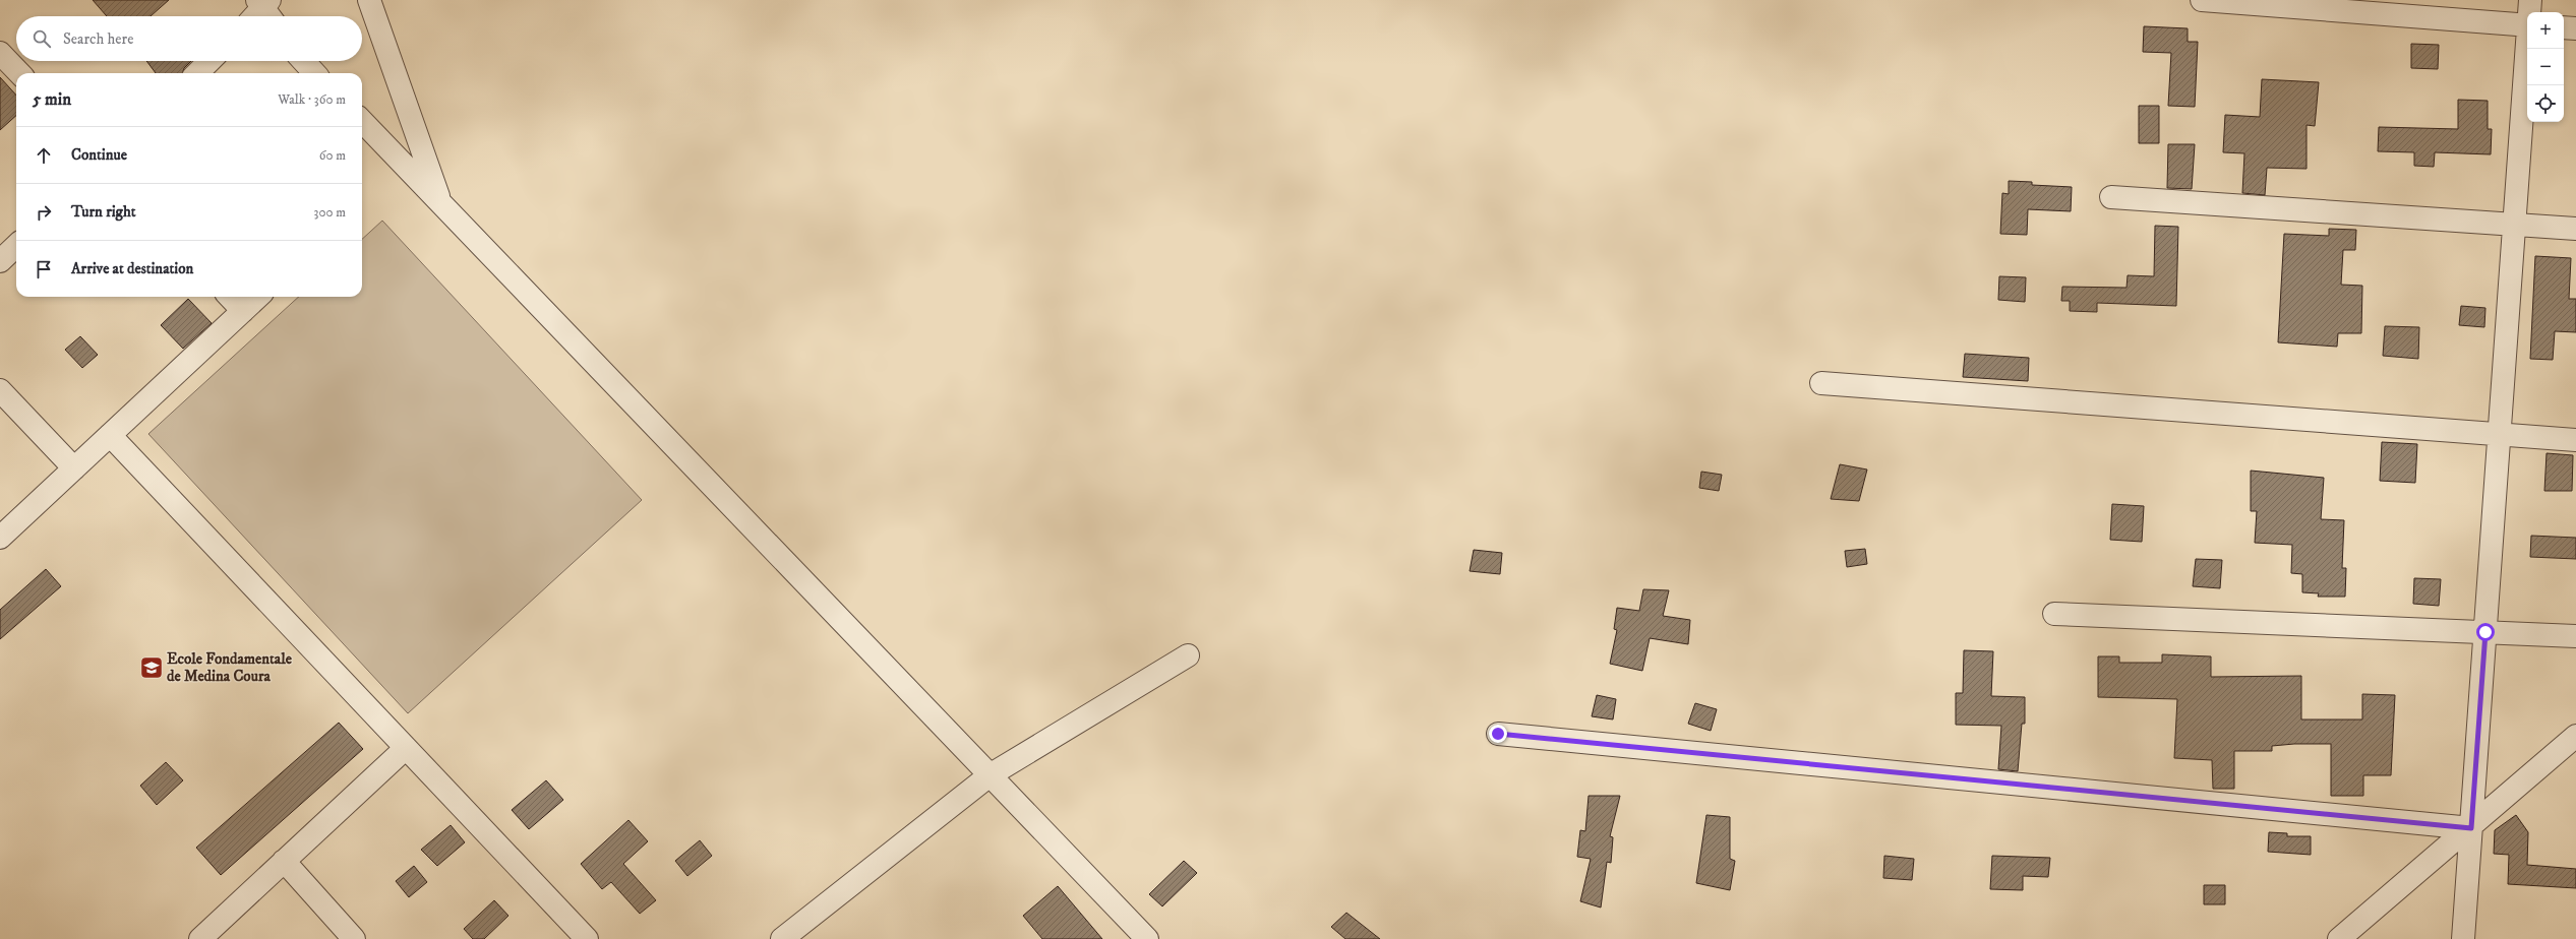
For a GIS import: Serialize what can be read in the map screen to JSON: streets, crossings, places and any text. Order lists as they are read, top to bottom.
{
  "places": {
    "school or university": ["Ecole Fondamentale de Medina Coura"]
  },
  "page": {
    "map_buttons": ["+", "−"],
    "search": "Search here",
    "heading": ["5 min", "Walk · 360 m"],
    "list": [
      ["Continue", "60 m"],
      ["Turn right", "300 m"],
      "Arrive at destination"
    ]
  }
}
